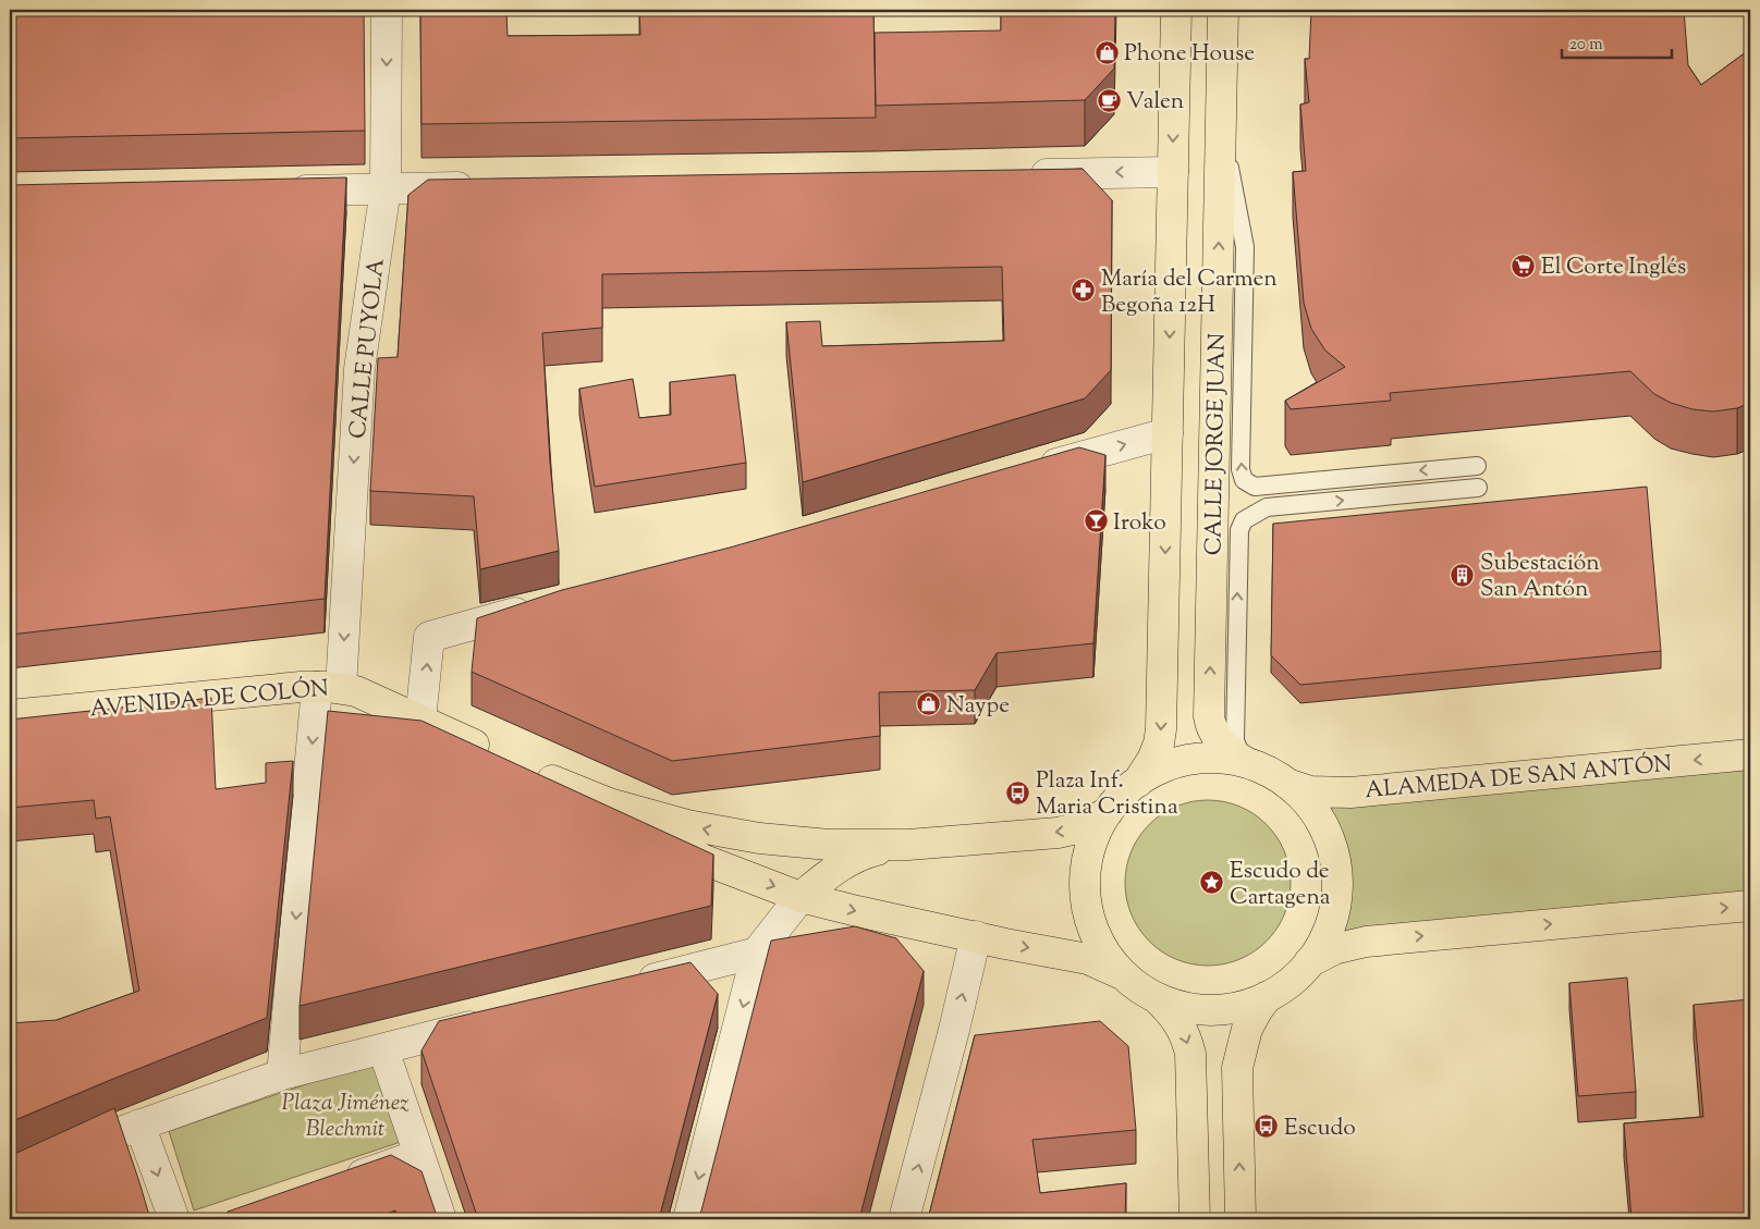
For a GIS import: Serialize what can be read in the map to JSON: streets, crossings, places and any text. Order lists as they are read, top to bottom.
{
  "streets": {
    "main road": ["CALLE JORGE JUAN", "AVENIDA DE COLÓN", "ALAMEDA DE SAN ANTÓN"],
    "street": ["CALLE PUYOLA"]
  },
  "crossings": [
    ["CALLE PUYOLA", "AVENIDA DE COLÓN"]
  ],
  "one_way": ["CALLE PUYOLA"],
  "parks": ["Plaza Jiménez Blechmit"],
  "places": {
    "shop": ["Phone House", "Naype"],
    "cafe": ["Valen"],
    "supermarket": ["El Corte Inglés"],
    "pharmacy": ["María del Carmen Begoña 12H"],
    "bar": ["Iroko"],
    "building": ["Subestación San Antón"],
    "bus stop": ["Plaza Inf. Maria Cristina", "Escudo"],
    "place": ["Escudo de Cartagena"]
  },
  "scale_bar": "20 m"
}
